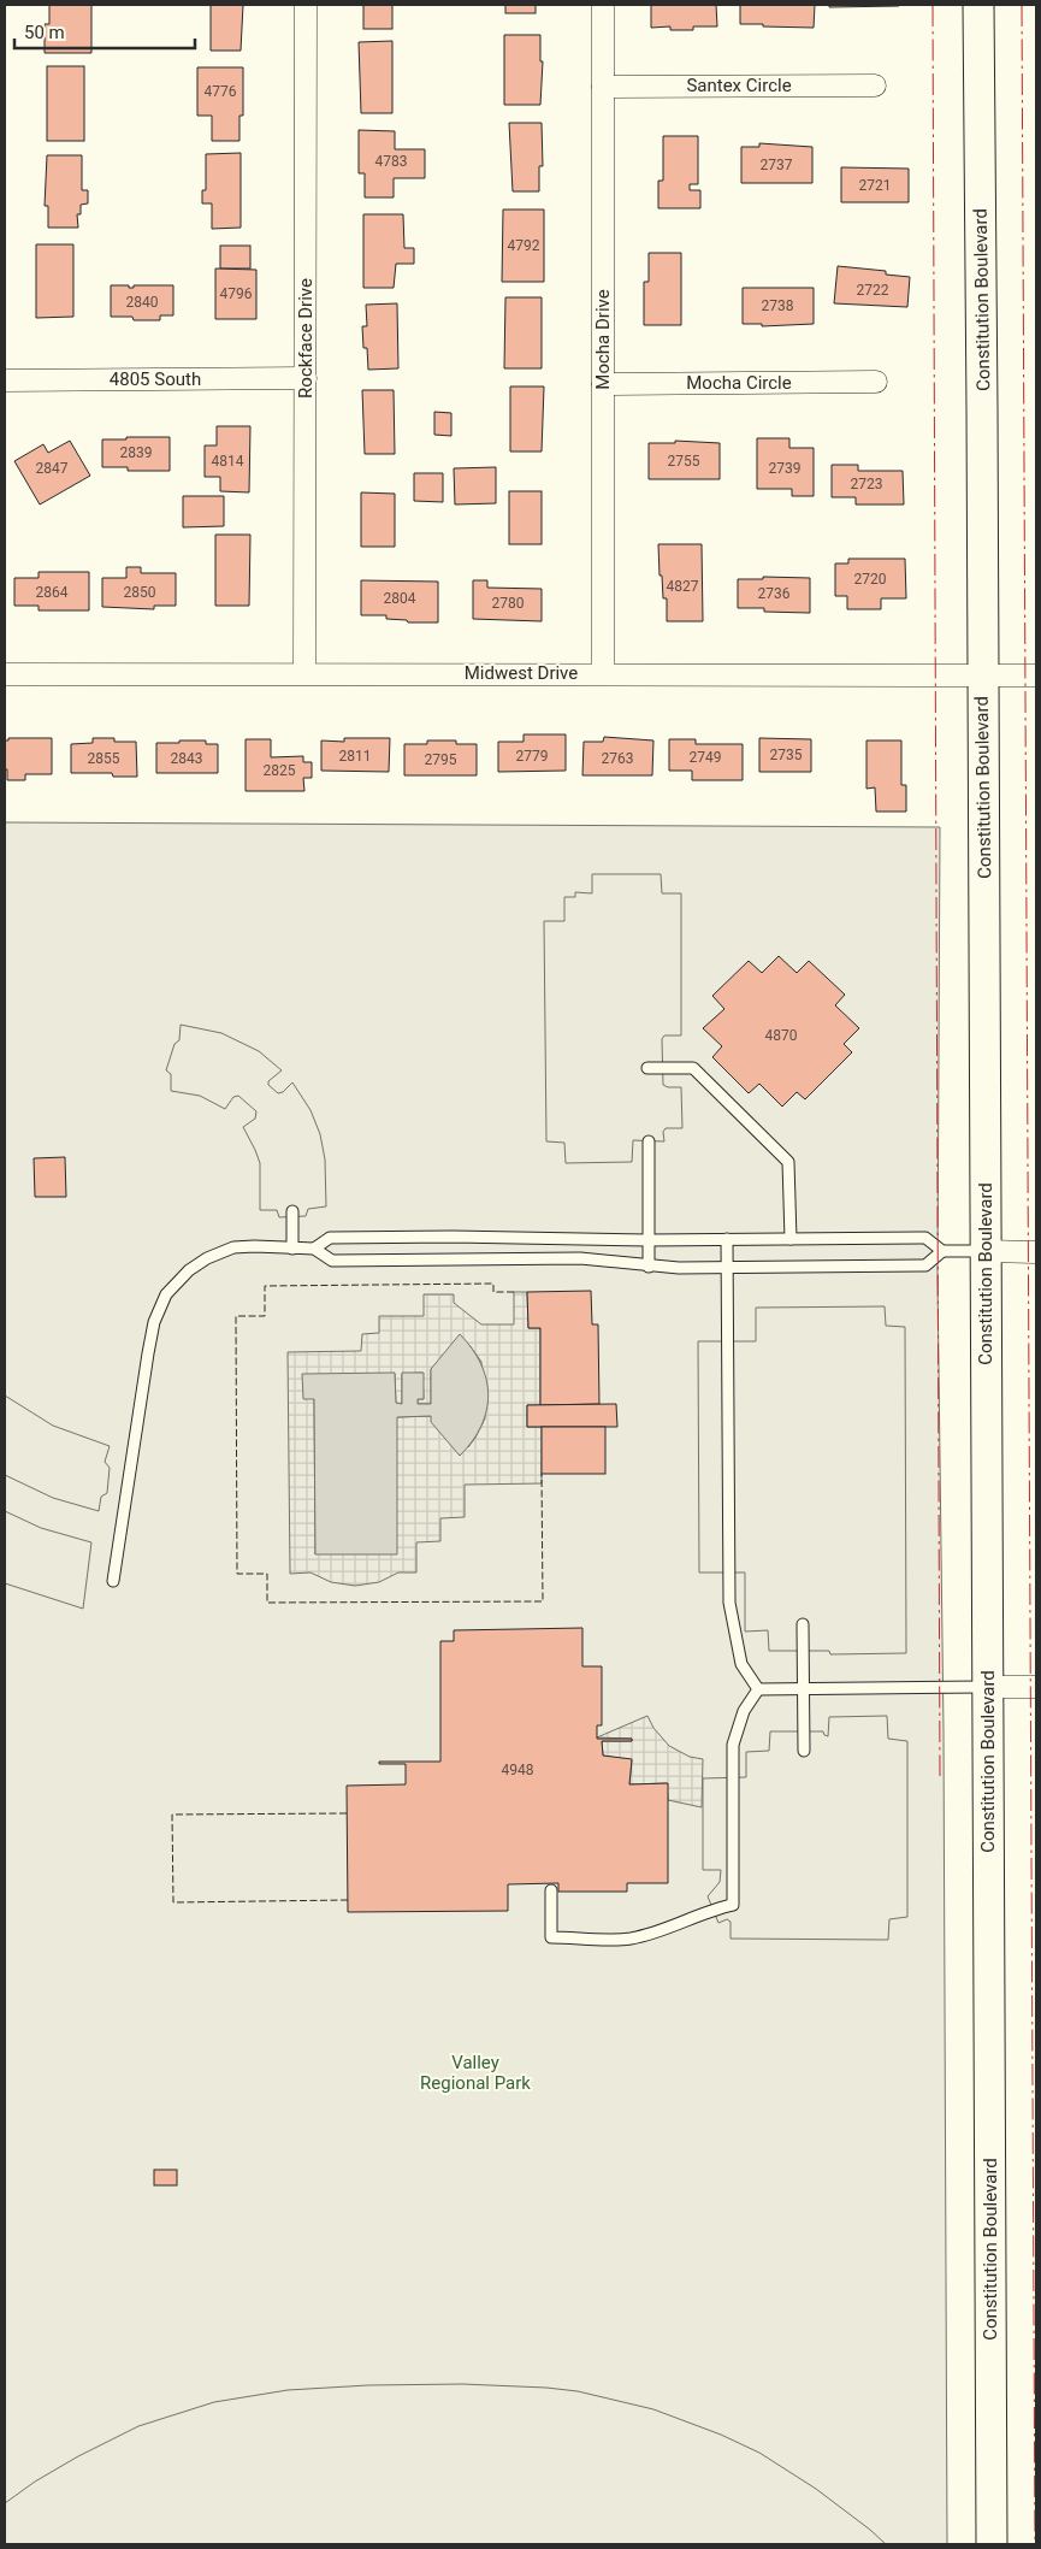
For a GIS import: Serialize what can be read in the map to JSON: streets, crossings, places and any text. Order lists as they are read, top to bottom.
{
  "streets": {
    "main road": ["Constitution Boulevard"],
    "street": [
      "Santex Circle",
      "Rockface Drive",
      "Mocha Drive",
      "4805 South",
      "Mocha Circle",
      "Midwest Drive"
    ]
  },
  "crossings": [
    ["Santex Circle", "Mocha Drive"],
    ["Constitution Boulevard", "Midwest Drive"],
    ["Rockface Drive", "4805 South"],
    ["Rockface Drive", "Midwest Drive"],
    ["Mocha Drive", "Mocha Circle"],
    ["Mocha Drive", "Midwest Drive"]
  ],
  "parks": ["Valley Regional Park"],
  "house_numbers": [
    "4776",
    "4783",
    "2737",
    "2721",
    "4792",
    "2722",
    "4796",
    "2840",
    "2738",
    "2839",
    "4814",
    "2755",
    "2847",
    "2739",
    "2723",
    "2720",
    "4827",
    "2864",
    "2850",
    "2736",
    "2804",
    "2780",
    "2735",
    "2811",
    "2779",
    "2749",
    "2855",
    "2843",
    "2763",
    "2795",
    "2825",
    "4870",
    "4948"
  ],
  "scale_bar": "50 m"
}
